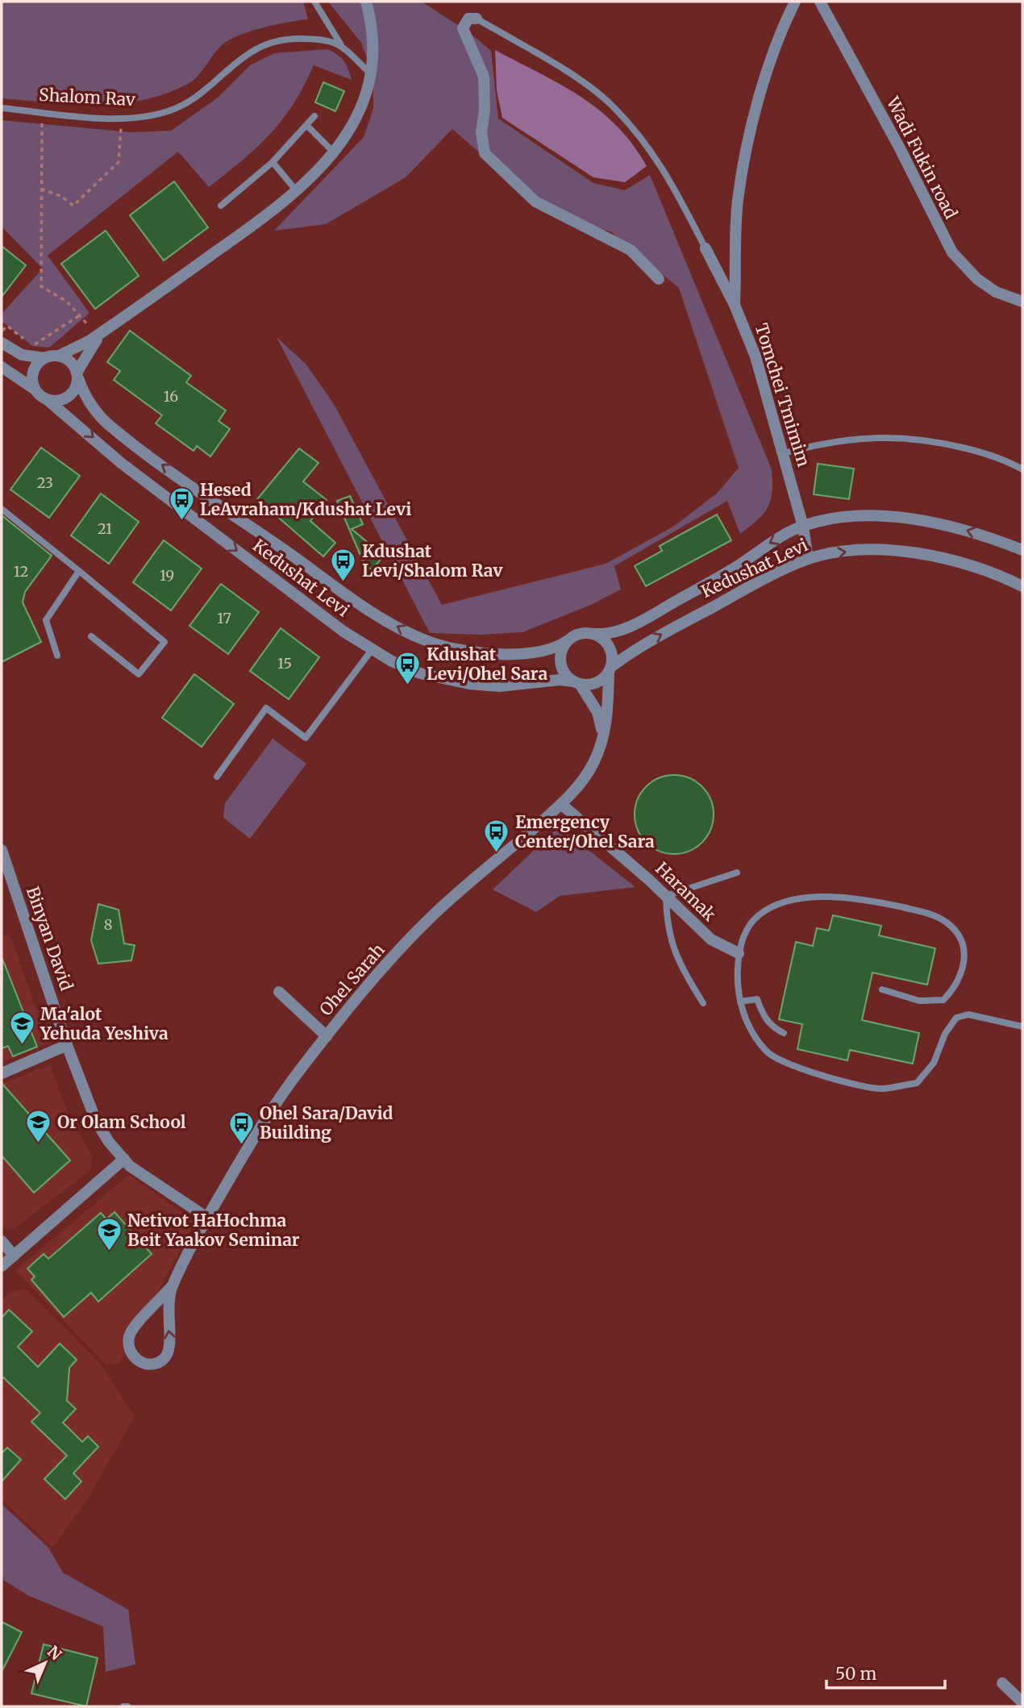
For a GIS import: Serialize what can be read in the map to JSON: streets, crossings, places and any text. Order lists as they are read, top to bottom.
{
  "streets": {
    "street": [
      "Wadi Fukin road",
      "Tomchei Tmimim",
      "Kedushat Levi",
      "Haramak",
      "Binyan David",
      "Ohel Sarah"
    ],
    "lane": ["Shalom Rav"]
  },
  "crossings": [
    ["Tomchei Tmimim", "Kedushat Levi"],
    ["Kedushat Levi", "Ohel Sarah"],
    ["Haramak", "Ohel Sarah"],
    ["Binyan David", "Ohel Sarah"]
  ],
  "places": {
    "bus stop": [
      "Hesed LeAvraham/Kdushat Levi",
      "Kdushat Levi/Shalom Rav",
      "Kdushat Levi/Ohel Sara",
      "Emergency Center/Ohel Sara",
      "Ohel Sara/David Building"
    ],
    "school or university": ["Ma'alot Yehuda Yeshiva", "Or Olam School", "Netivot HaHochma Beit Yaakov Seminar"]
  },
  "house_numbers": [
    "16",
    "23",
    "21",
    "12",
    "19",
    "17",
    "15",
    "8"
  ],
  "scale_bar": "50 m",
  "north": "top right"
}
